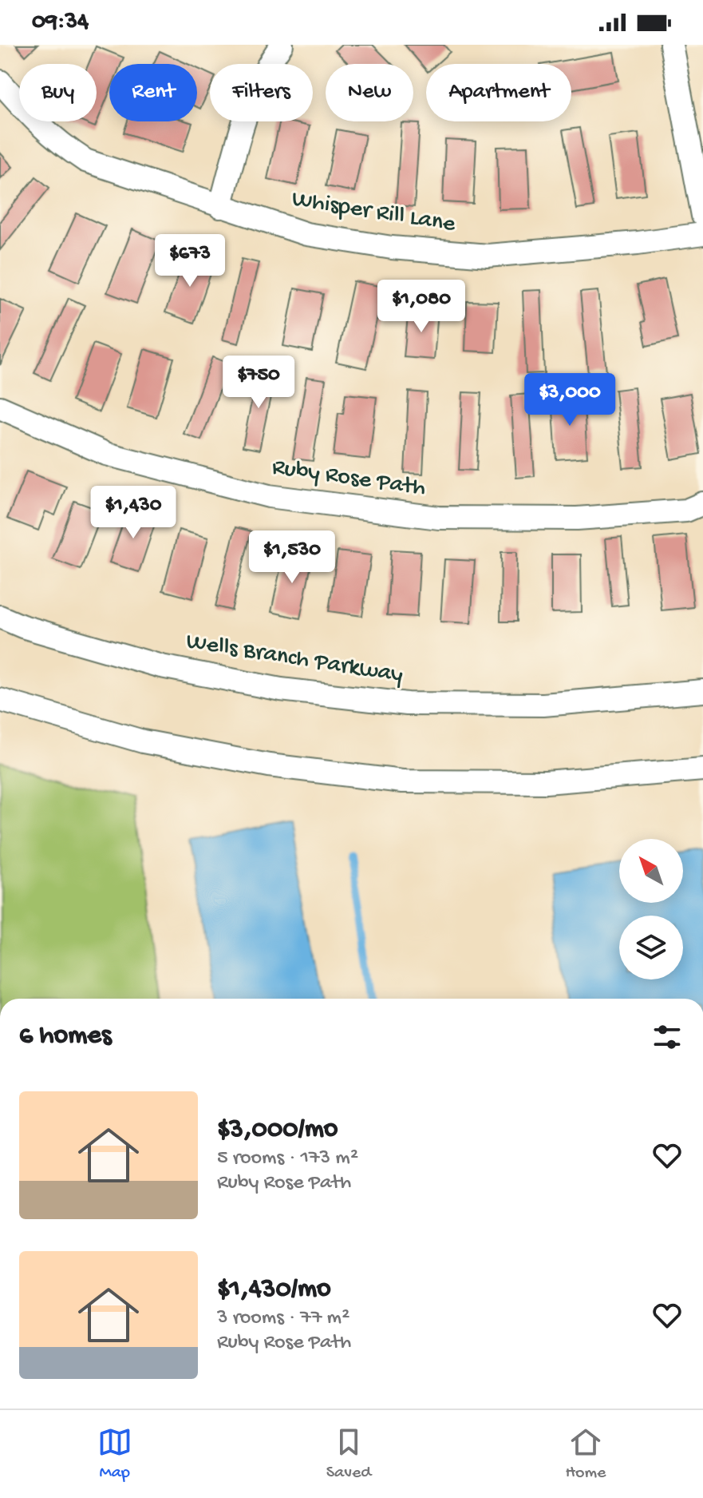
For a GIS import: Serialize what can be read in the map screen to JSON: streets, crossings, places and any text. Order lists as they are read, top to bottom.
{
  "streets": {
    "street": ["Whisper Rill Lane", "Ruby Rose Path", "Wells Branch Parkway"]
  },
  "north": "top left",
  "page": {
    "status": "09:34",
    "chip": [
      "Buy",
      "Rent",
      "Filters",
      "New",
      "Apartment"
    ],
    "price": [
      "$673",
      "$1,080",
      "$750",
      "$3,000",
      "$1,430",
      "$1,530"
    ],
    "heading": "6 homes",
    "list": [
      {
        "name": "$3,000/mo",
        "note": "5 rooms · 173 m² · Ruby Rose Path"
      },
      {
        "name": "$1,430/mo",
        "note": "3 rooms · 77 m² · Ruby Rose Path"
      }
    ],
    "tabs": ["Map", "Saved", "Home"]
  }
}
